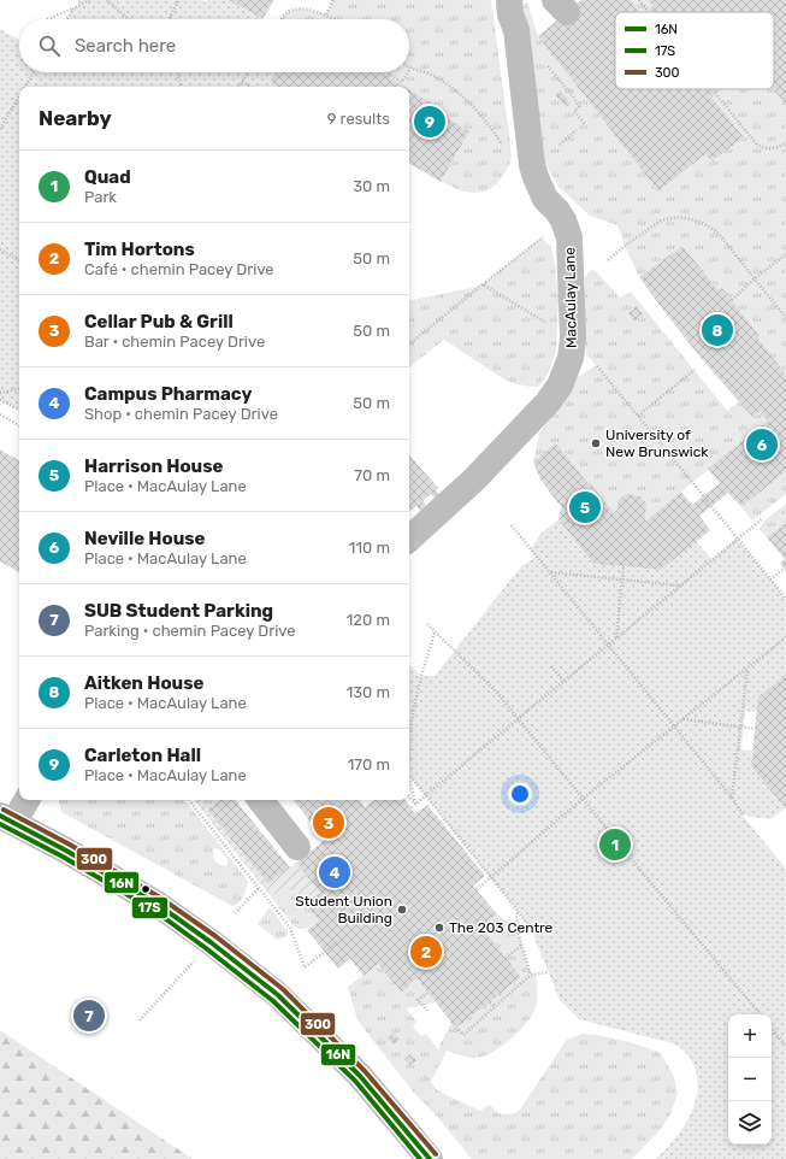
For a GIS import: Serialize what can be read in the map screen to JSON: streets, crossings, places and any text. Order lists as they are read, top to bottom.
{
  "streets": {
    "street": ["MacAulay Lane"]
  },
  "places": ["University of New Brunswick", "Student Union Building", "The 203 Centre"],
  "lines": ["transit line 300", "transit line 16N", "transit line 17S"],
  "legend": ["16N", "17S", "300"],
  "page": {
    "search": "Search here",
    "heading": ["Nearby", "9 results"],
    "pins": [
      "9",
      "8",
      "6",
      "5",
      "3",
      "1",
      "4",
      "2",
      "7"
    ],
    "list": [
      {
        "mark": "1",
        "name": "Quad",
        "note": "Park",
        "value": "30 m"
      },
      {
        "mark": "2",
        "name": "Tim Hortons",
        "note": "Café · chemin Pacey Drive",
        "value": "50 m"
      },
      {
        "mark": "3",
        "name": "Cellar Pub & Grill",
        "note": "Bar · chemin Pacey Drive",
        "value": "50 m"
      },
      {
        "mark": "4",
        "name": "Campus Pharmacy",
        "note": "Shop · chemin Pacey Drive",
        "value": "50 m"
      },
      {
        "mark": "5",
        "name": "Harrison House",
        "note": "Place · MacAulay Lane",
        "value": "70 m"
      },
      {
        "mark": "6",
        "name": "Neville House",
        "note": "Place · MacAulay Lane",
        "value": "110 m"
      },
      {
        "mark": "7",
        "name": "SUB Student Parking",
        "note": "Parking · chemin Pacey Drive",
        "value": "120 m"
      },
      {
        "mark": "8",
        "name": "Aitken House",
        "note": "Place · MacAulay Lane",
        "value": "130 m"
      },
      {
        "mark": "9",
        "name": "Carleton Hall",
        "note": "Place · MacAulay Lane",
        "value": "170 m"
      }
    ],
    "map_buttons": ["+", "−"]
  }
}
